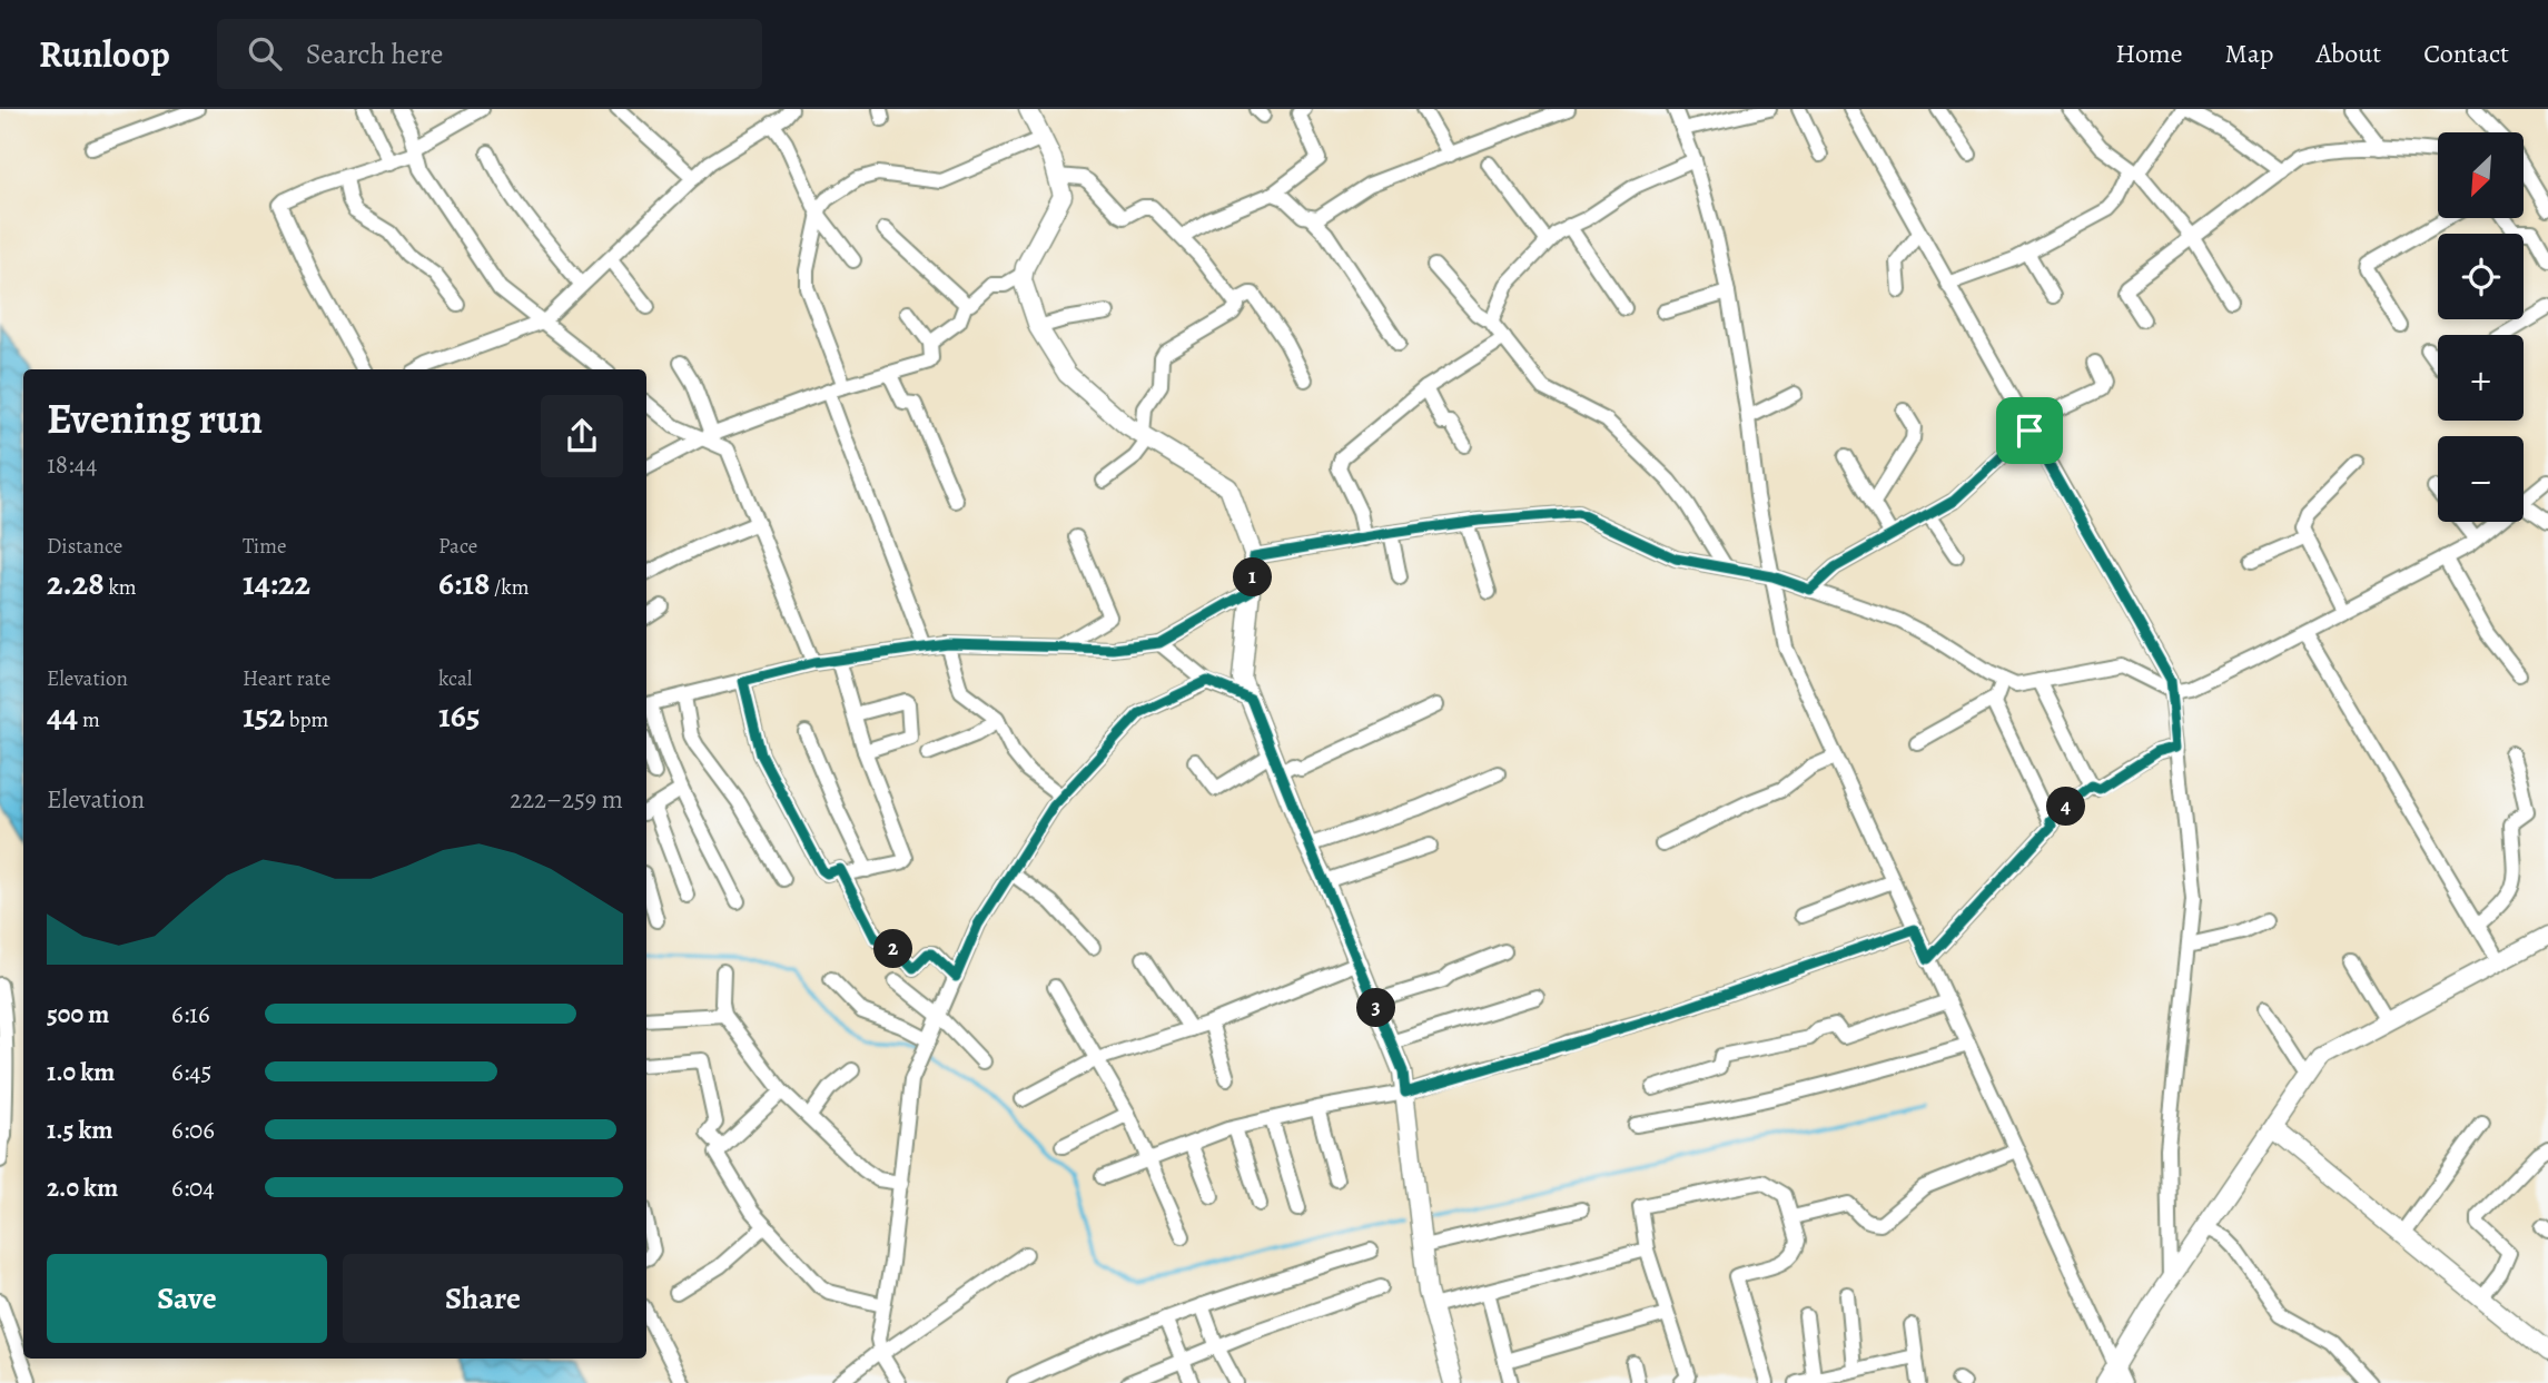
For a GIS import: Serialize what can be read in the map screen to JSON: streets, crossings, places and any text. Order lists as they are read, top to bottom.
{
  "north": "bottom left",
  "page": {
    "header": "Runloop",
    "search": "Search here",
    "nav": [
      "Home",
      "Map",
      "About",
      "Contact"
    ],
    "map_buttons": ["+", "−"],
    "heading": ["Evening run", "18:44"],
    "stats": [
      ["Distance", "2.28 km"],
      ["Time", "14:22"],
      ["Pace", "6:18 /km"],
      ["Elevation", "44 m"],
      ["Heart rate", "152 bpm"],
      ["kcal", "165"]
    ],
    "pins": [
      "1",
      "4",
      "2",
      "3"
    ],
    "chart": ["Elevation", "222–259 m"],
    "list": [
      {
        "name": "500 m",
        "note": "6:16"
      },
      {
        "name": "1.0 km",
        "note": "6:45"
      },
      {
        "name": "1.5 km",
        "note": "6:06"
      },
      {
        "name": "2.0 km",
        "note": "6:04"
      }
    ],
    "buttons": ["Save", "Share"]
  }
}
